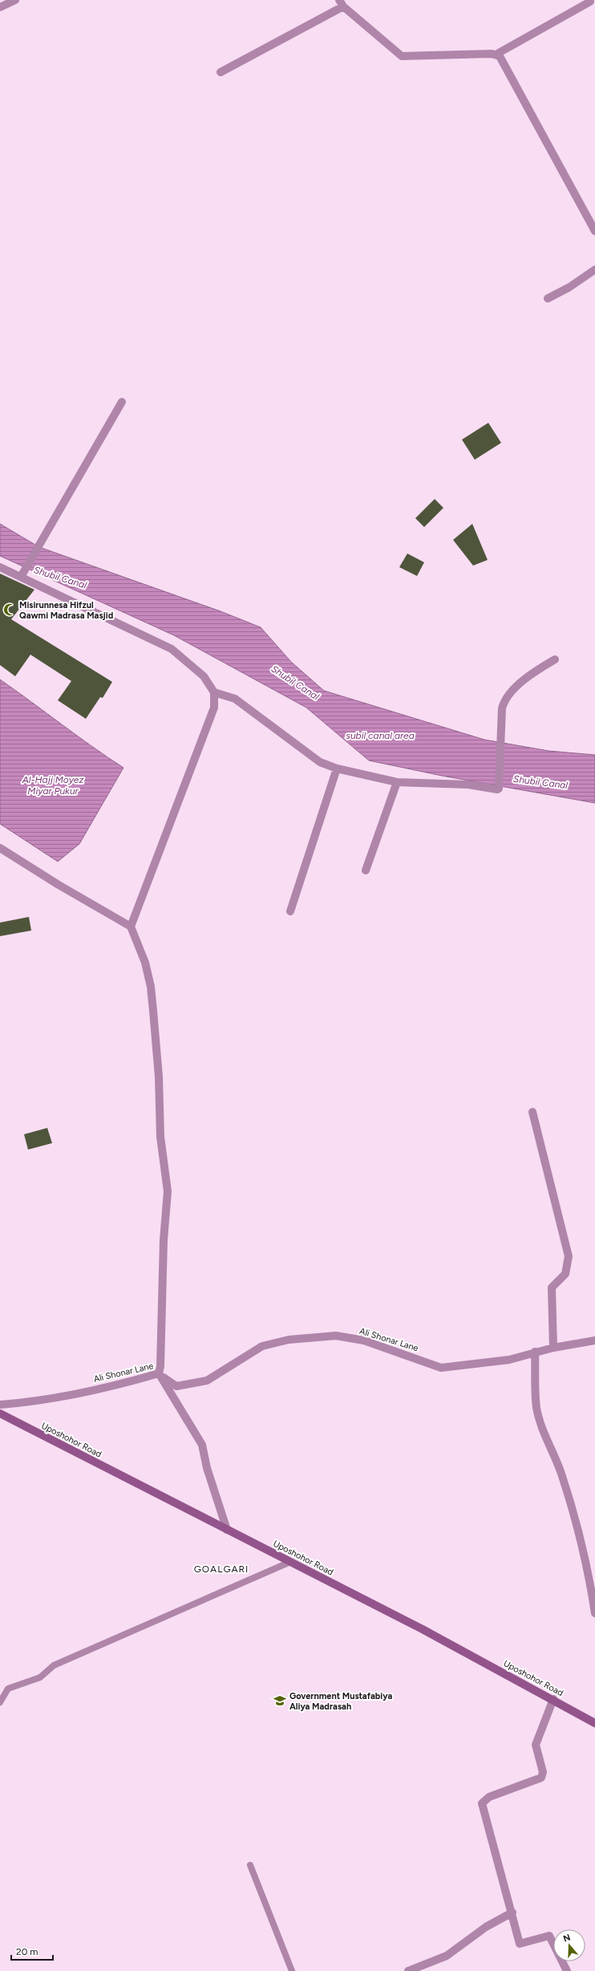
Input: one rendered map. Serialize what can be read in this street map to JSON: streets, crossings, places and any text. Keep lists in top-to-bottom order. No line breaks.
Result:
{"streets":{"main road":["Uposhohor Road"],"street":["Ali Shonar Lane"]},"districts":["GOALGARI"],"water":["Shubil Canal","subil canal area","Al-Hajj Moyez Miyar Pukur"],"places":{"mosque":["Misirunnesa Hifzul Qawmi Madrasa Masjid"],"school or university":["Government Mustafabiya Aliya Madrasah"]},"scale_bar":"20 m","north":"top"}
